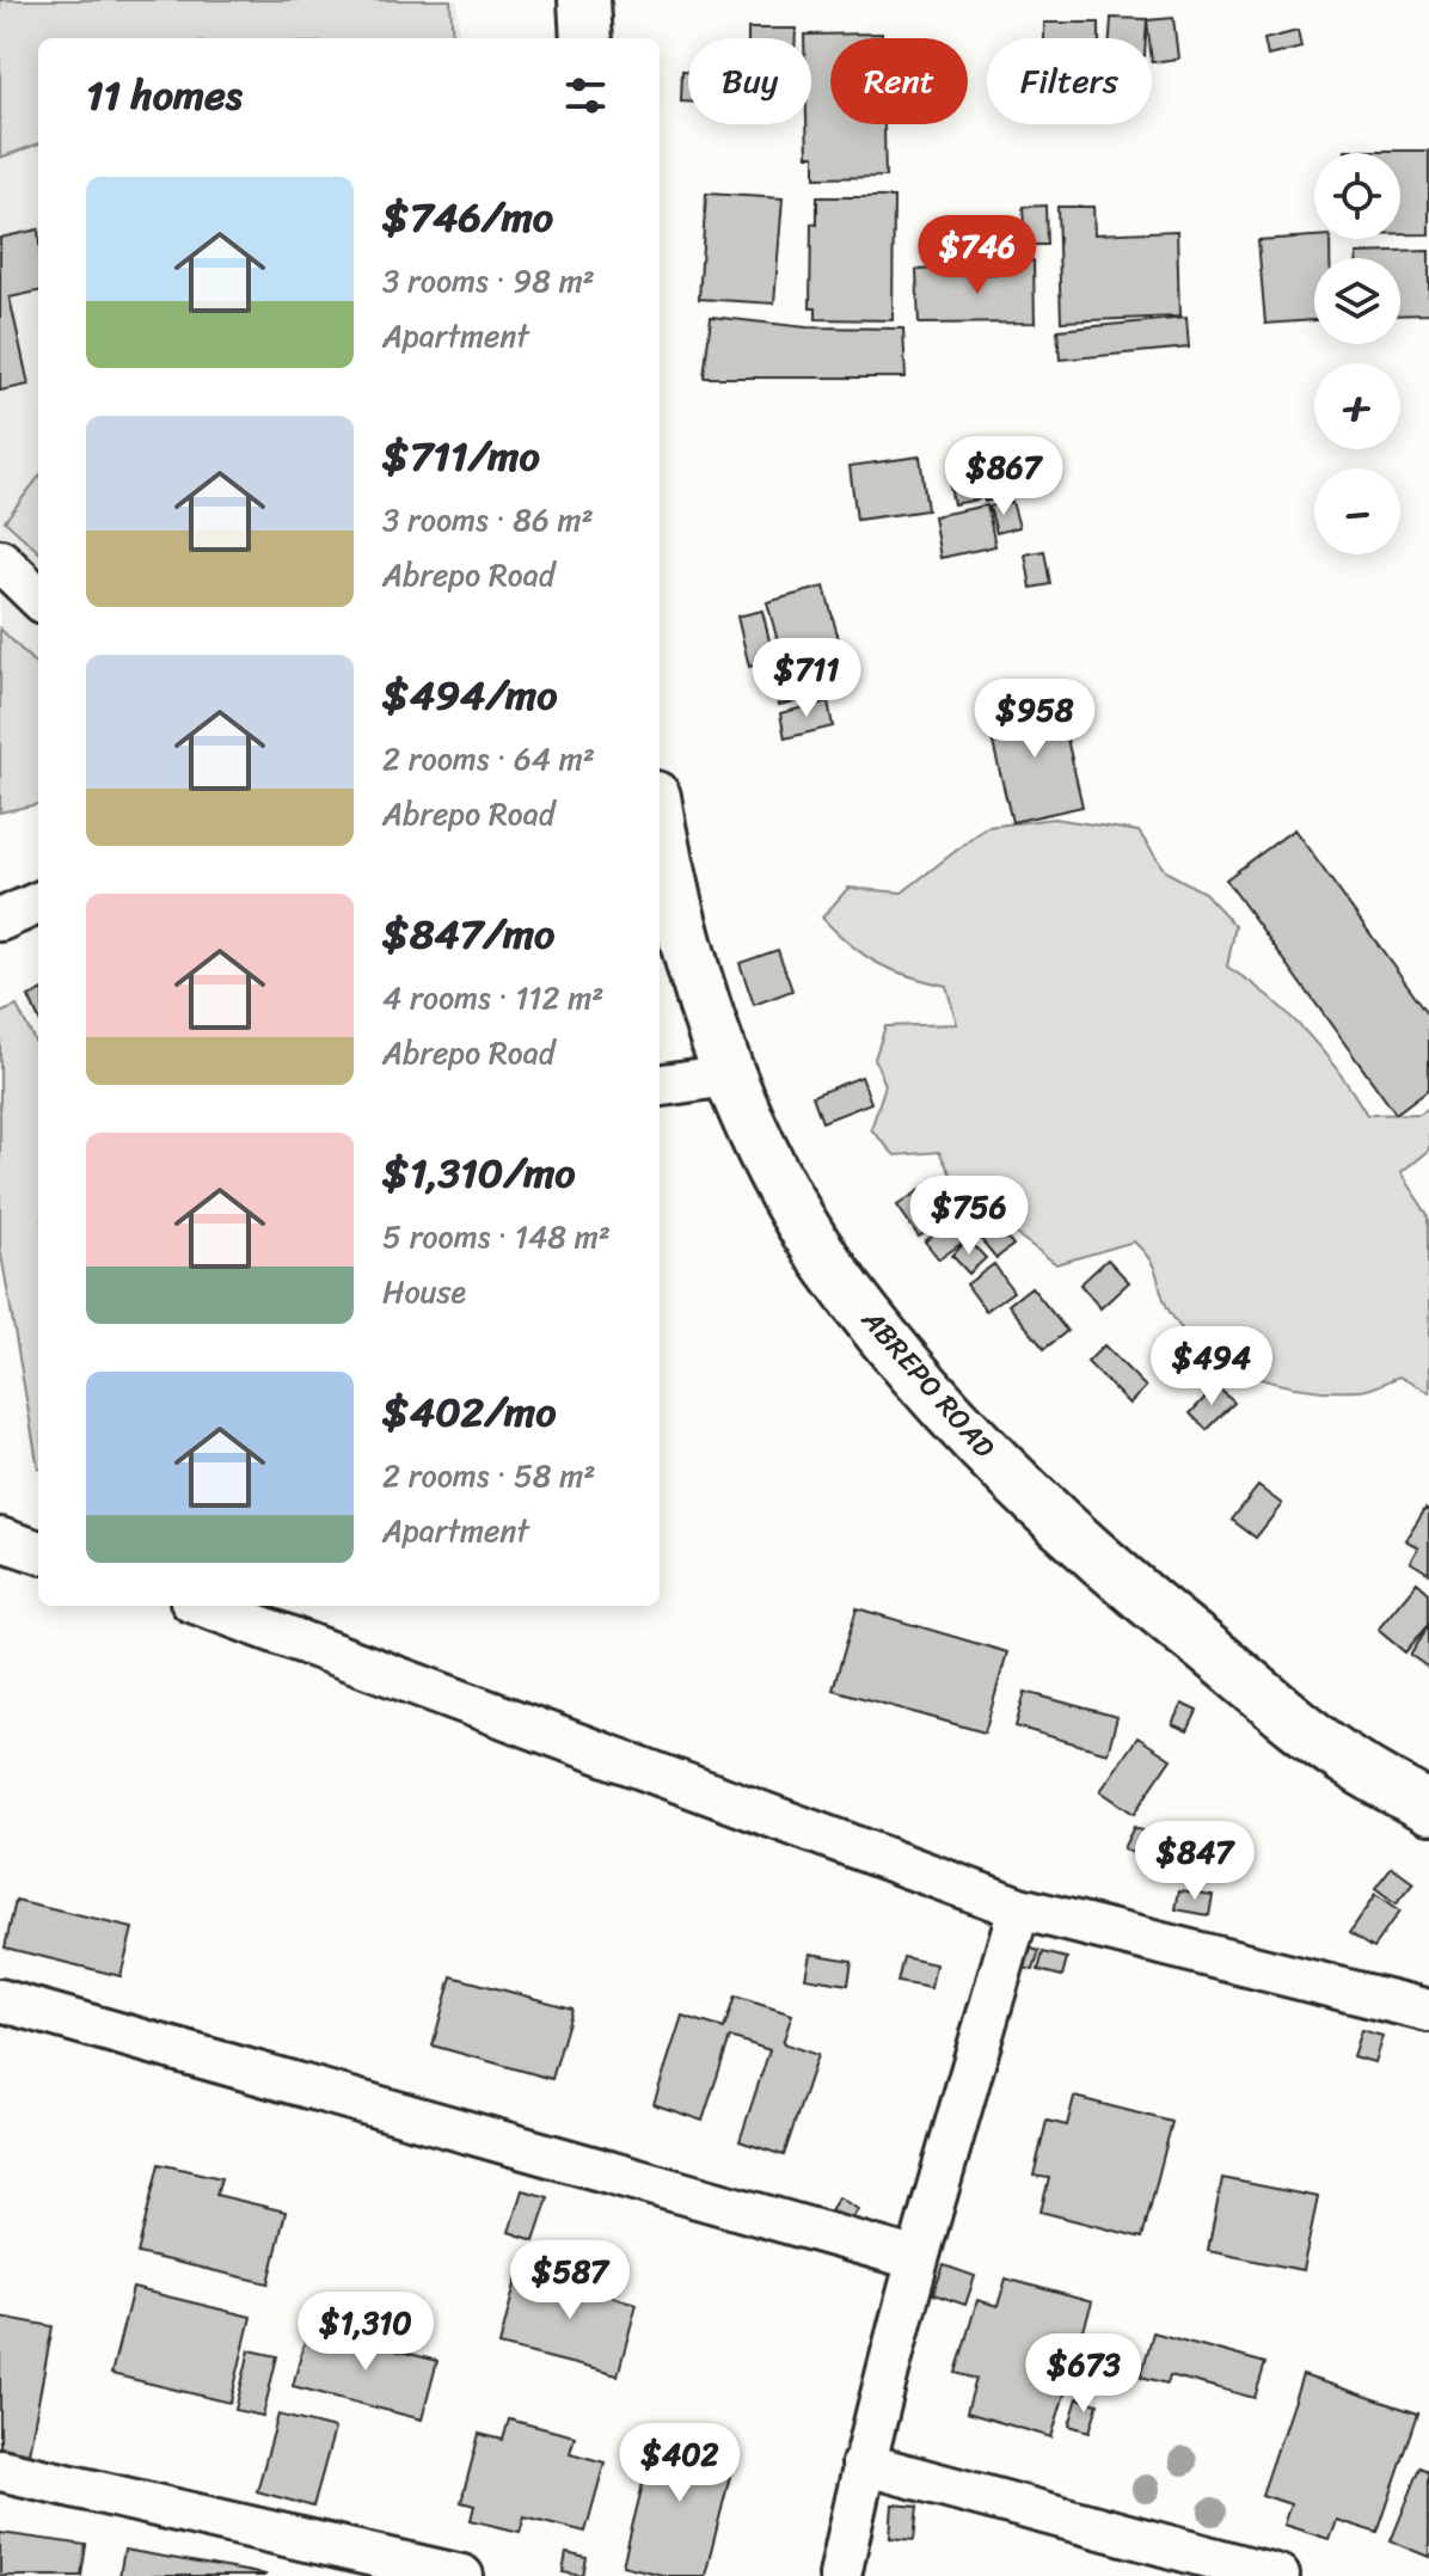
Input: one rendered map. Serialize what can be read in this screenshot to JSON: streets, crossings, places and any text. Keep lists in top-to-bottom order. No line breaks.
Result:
{"streets":{"main road":["ABREPO ROAD"]},"page":{"chip":["Buy","Rent","Filters"],"heading":"11 homes","map_buttons":["+","−"],"list":[{"name":"$746/mo","note":"3 rooms · 98 m² · Apartment"},{"name":"$711/mo","note":"3 rooms · 86 m² · Abrepo Road"},{"name":"$494/mo","note":"2 rooms · 64 m² · Abrepo Road"},{"name":"$847/mo","note":"4 rooms · 112 m² · Abrepo Road"},{"name":"$1,310/mo","note":"5 rooms · 148 m² · House"},{"name":"$402/mo","note":"2 rooms · 58 m² · Apartment"}],"price":["$746","$867","$711","$958","$756","$494","$847","$587","$1,310","$673","$402"]}}
